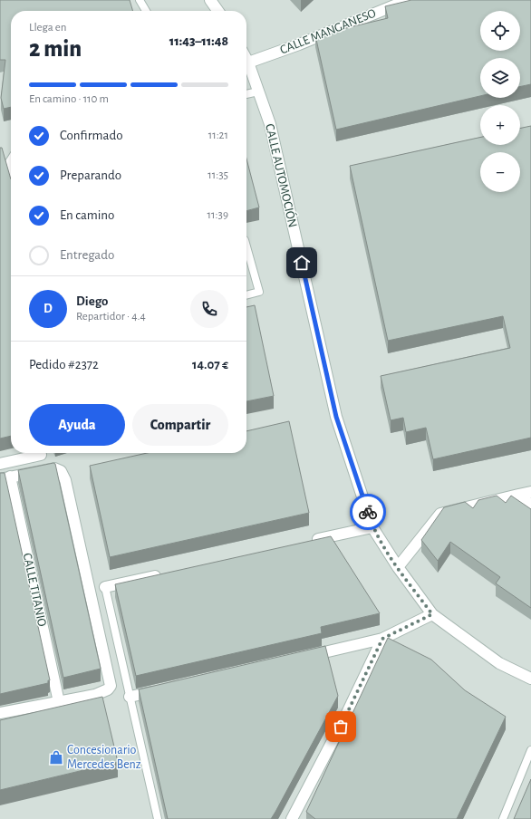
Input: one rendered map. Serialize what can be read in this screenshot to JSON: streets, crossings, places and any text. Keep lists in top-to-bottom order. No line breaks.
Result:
{"streets":{"street":["CALLE MANGANESO","CALLE AUTOMOCIÓN","CALLE TITANIO"]},"crossings":[["CALLE MANGANESO","CALLE AUTOMOCIÓN"]],"places":{"shop":["Concesionario Mercedes Benz"]},"page":{"map_buttons":["+","−"],"heading":["2 min","Llega en","11:43–11:48"],"panel":["Diego","Repartidor · 4.4","Pedido #2372","14.07 €"],"bar":"En camino · 110 m","list":[["Confirmado","11:21"],["Preparando","11:35"],["En camino","11:39"],"Entregado"],"round":"D","buttons":["Ayuda","Compartir"]}}
